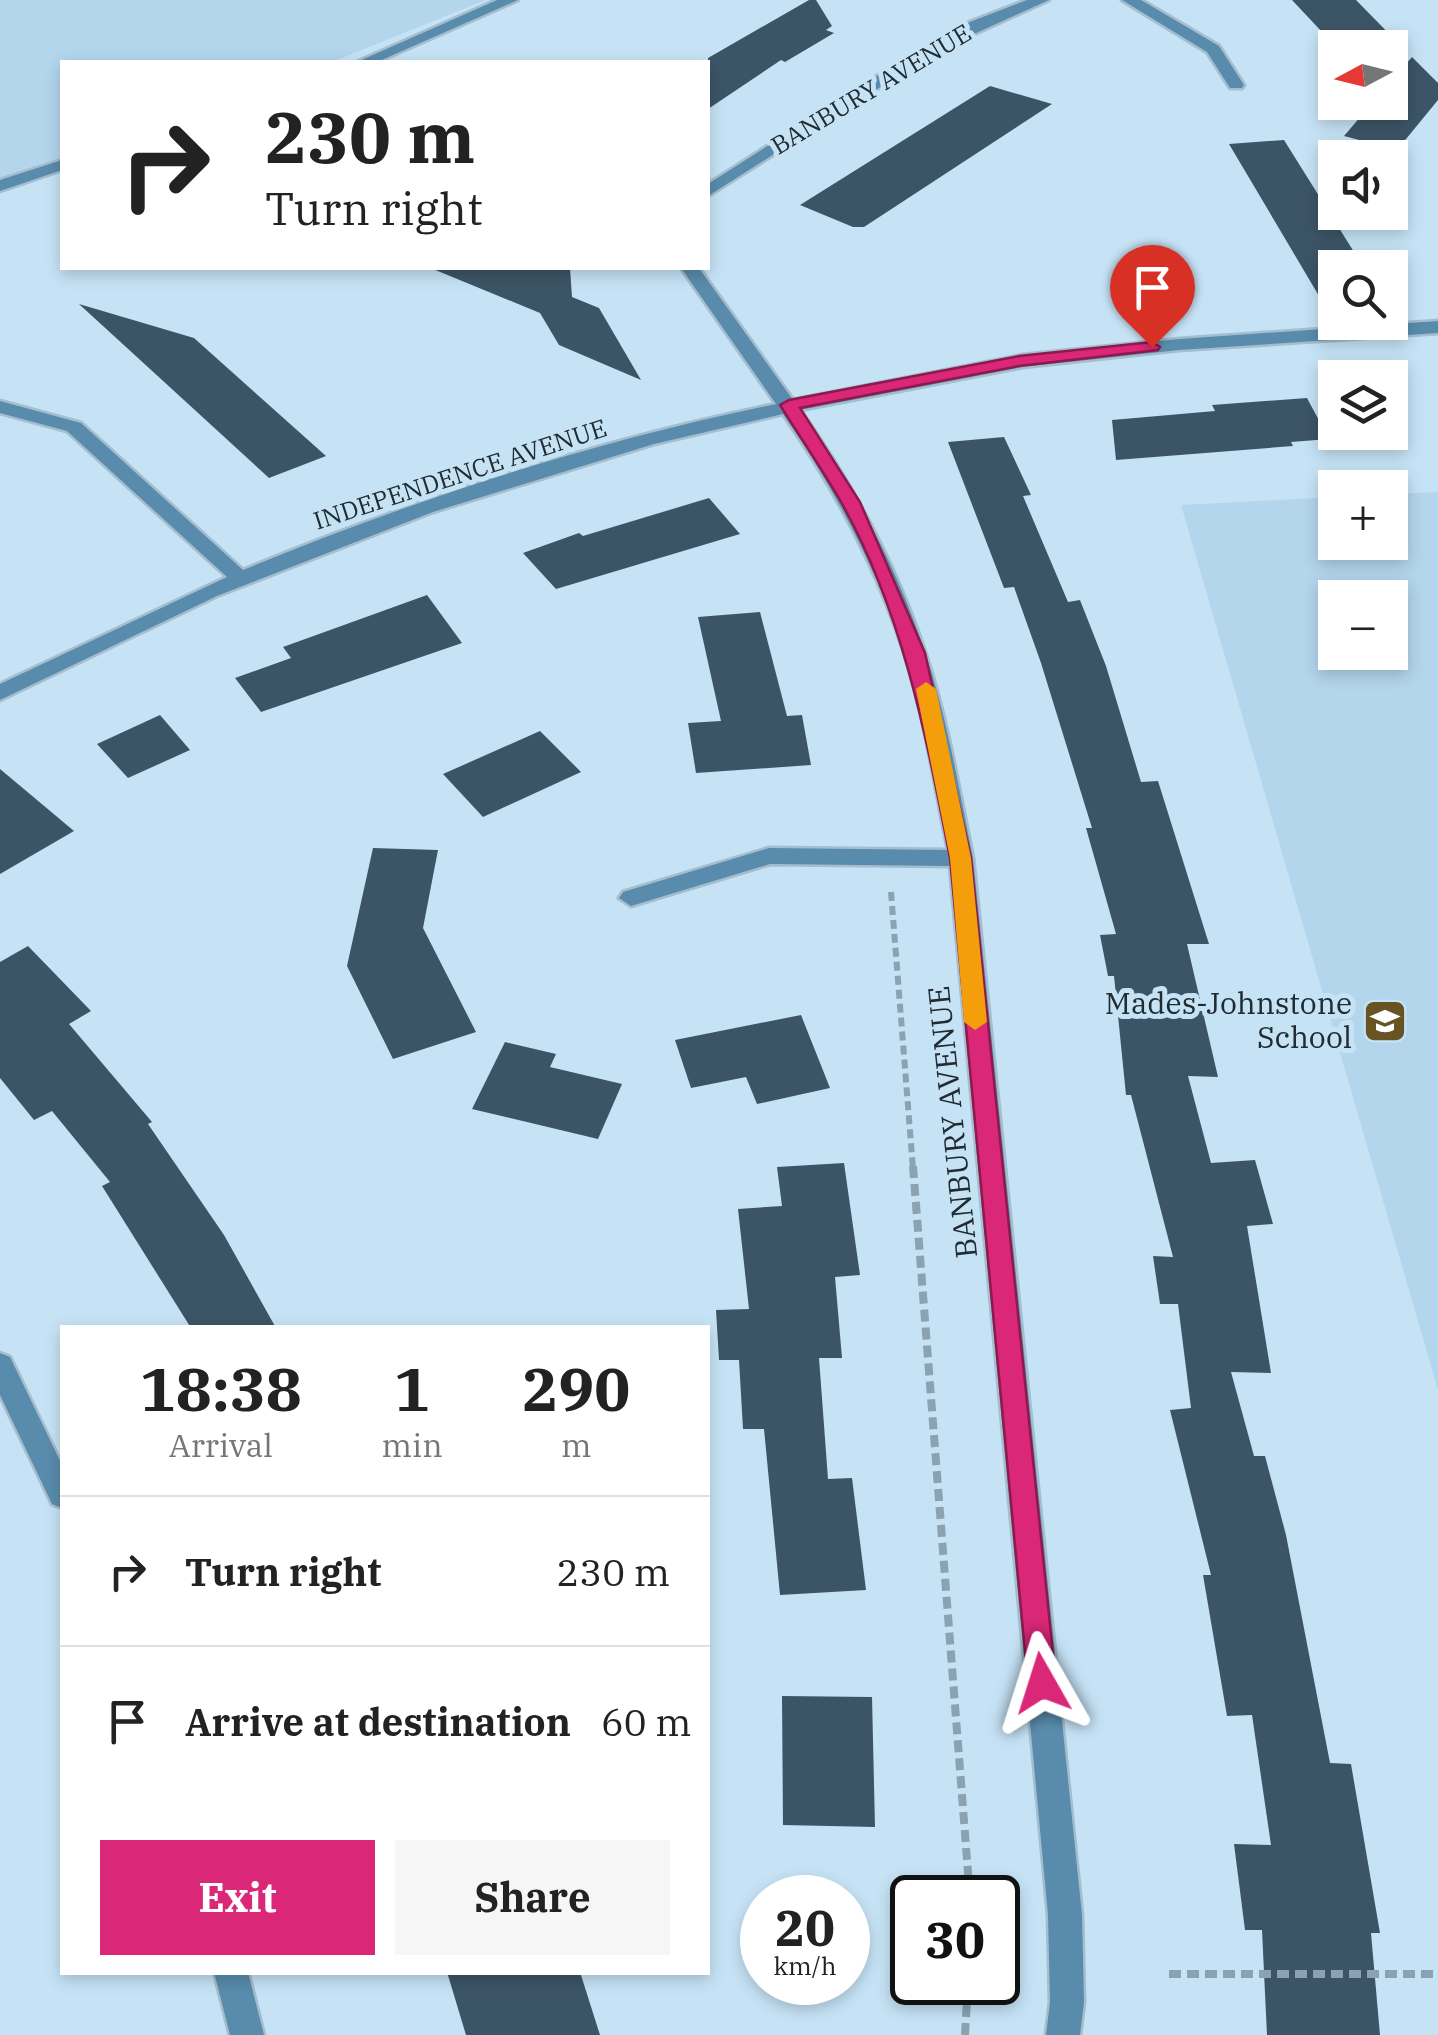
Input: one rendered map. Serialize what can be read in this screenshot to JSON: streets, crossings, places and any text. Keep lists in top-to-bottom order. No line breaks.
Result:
{"streets":{"street":["BANBURY AVENUE","INDEPENDENCE AVENUE"]},"crossings":[["BANBURY AVENUE","INDEPENDENCE AVENUE"]],"places":{"school or university":["Mades-Johnstone School"]},"north":"left","page":{"map_buttons":["+","−"],"turn":["230 m","Turn right"],"eta":["18:38","Arrival","1","min","290","m"],"list":[{"name":"Turn right","value":"230 m"},{"name":"Arrive at destination","value":"60 m"}],"buttons":["Exit","Share"],"speed":"20 km/h","limit":"30"}}
